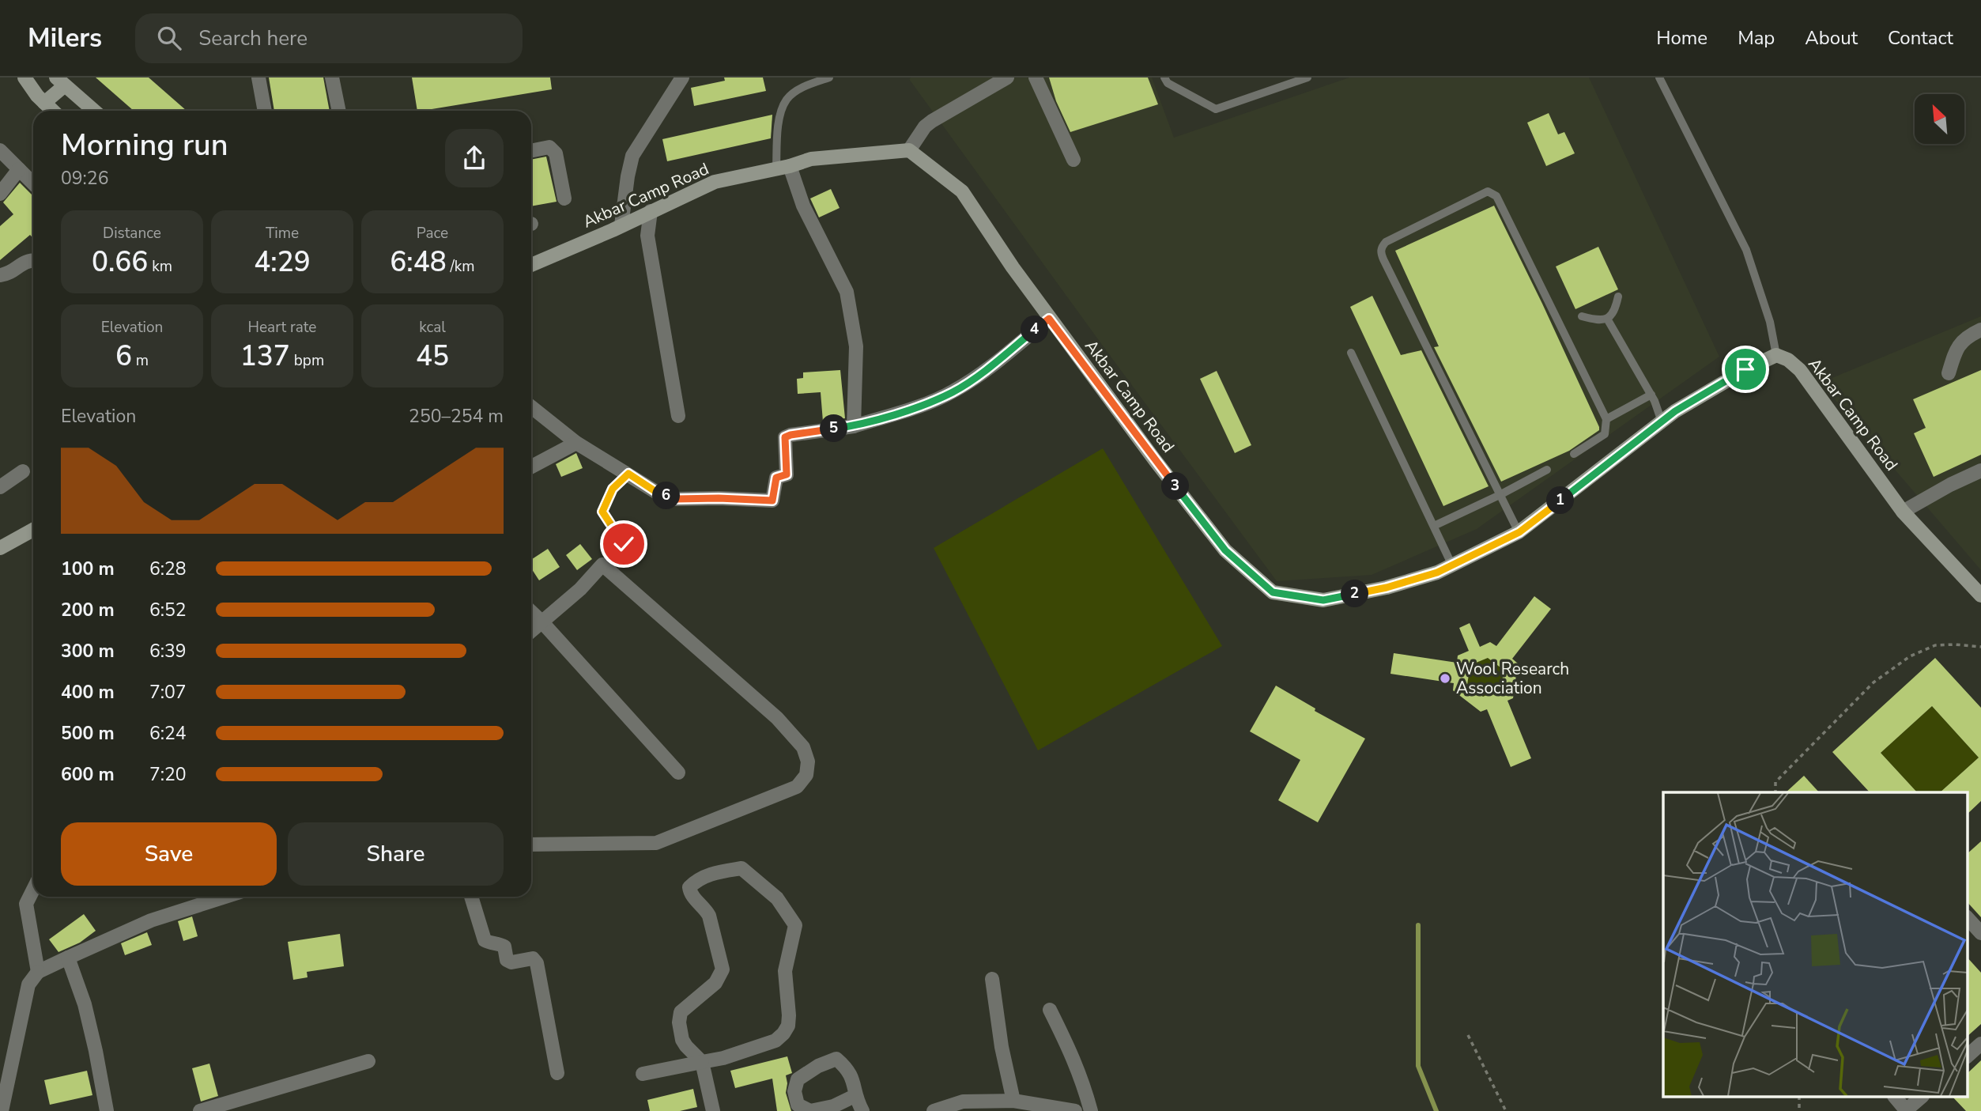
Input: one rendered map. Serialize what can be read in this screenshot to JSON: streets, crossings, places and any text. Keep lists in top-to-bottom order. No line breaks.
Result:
{"streets":{"street":["Akbar Camp Road"]},"places":["Wool Research Association"],"north":"top left","page":{"header":"Milers","search":"Search here","nav":["Home","Map","About","Contact"],"heading":["Morning run","09:26"],"stats":[["Distance","0.66 km"],["Time","4:29"],["Pace","6:48 /km"],["Elevation","6 m"],["Heart rate","137 bpm"],["kcal","45"]],"pins":["4","5","3","6","1","2"],"chart":["Elevation","250–254 m"],"list":[{"name":"100 m","note":"6:28"},{"name":"200 m","note":"6:52"},{"name":"300 m","note":"6:39"},{"name":"400 m","note":"7:07"},{"name":"500 m","note":"6:24"},{"name":"600 m","note":"7:20"}],"buttons":["Save","Share"]}}
